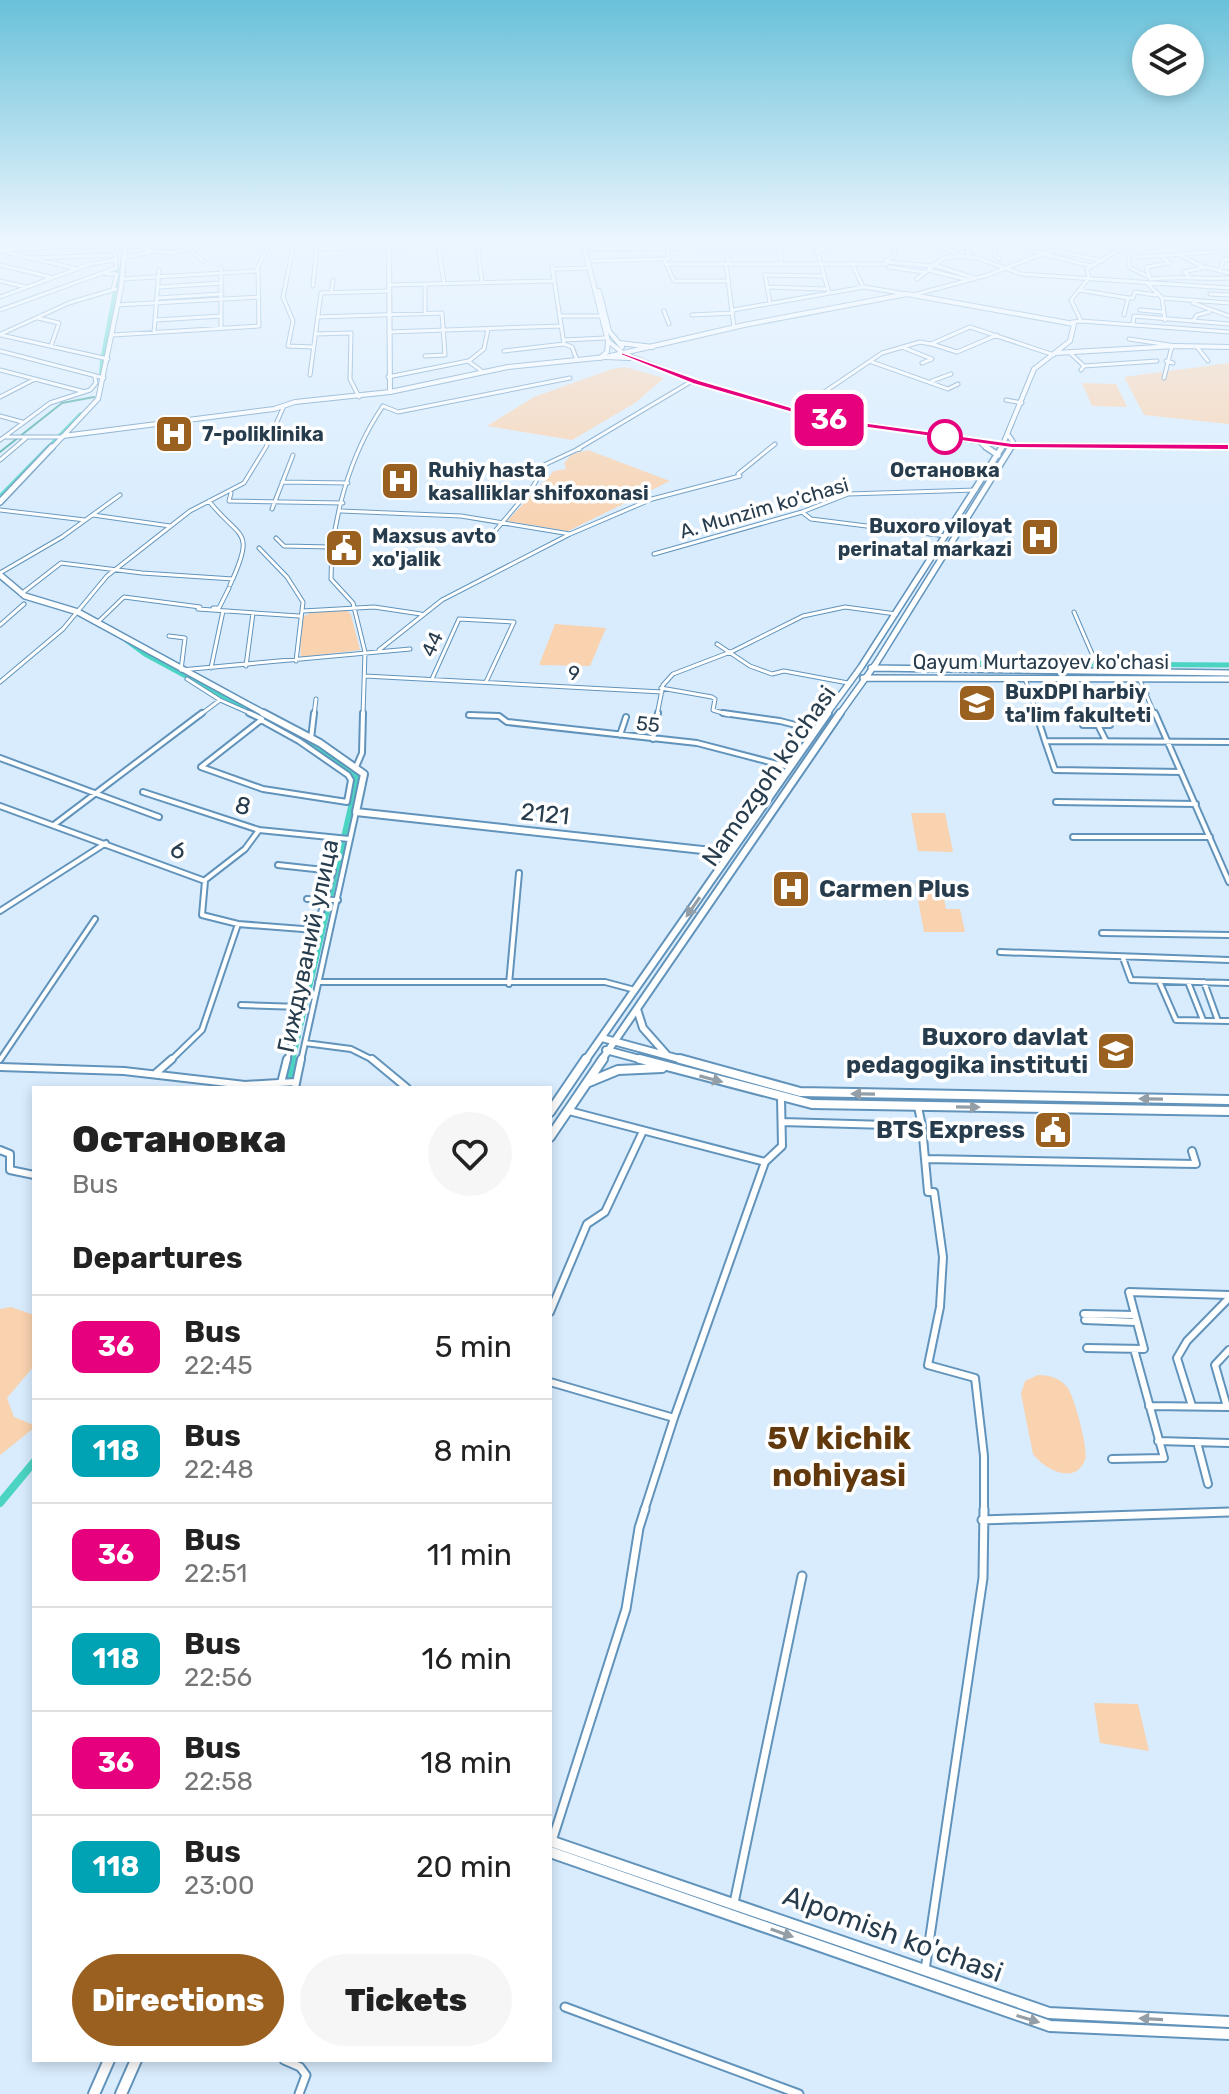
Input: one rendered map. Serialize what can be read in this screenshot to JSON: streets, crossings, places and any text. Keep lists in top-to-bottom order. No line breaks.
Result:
{"streets":{"street":["A. Munzim ko'chasi","44","Qayum Murtazoyev ko'chasi","9","55","Namozgoh ko'chasi","8","2121","6","Гиждуваний улица","Alpomish ko'chasi"]},"crossings":[["A. Munzim ko'chasi","Namozgoh ko'chasi"],["44","9"],["Qayum Murtazoyev ko'chasi","Namozgoh ko'chasi"],["9","Namozgoh ko'chasi"],["55","Namozgoh ko'chasi"],["Namozgoh ko'chasi","2121"],["8","Гиждуваний улица"],["2121","Гиждуваний улица"]],"districts":["5V kichik nohiyasi"],"places":{"hospital":["7-poliklinika","Ruhiy hasta kasalliklar shifoxonasi","Buxoro viloyat perinatal markazi","Carmen Plus"],"other":["Остановка"],"public building":["Maxsus avto xo'jalik","BTS Express"],"school or university":["BuxDPI harbiy ta'lim fakulteti","Buxoro davlat pedagogika instituti"]},"lines":["bus line 36"],"page":{"on_map":"36","heading":[["Остановка","Bus"],"Departures"],"list":[{"mark":"36","name":"Bus","note":"22:45","value":"5 min"},{"mark":"118","name":"Bus","note":"22:48","value":"8 min"},{"mark":"36","name":"Bus","note":"22:51","value":"11 min"},{"mark":"118","name":"Bus","note":"22:56","value":"16 min"},{"mark":"36","name":"Bus","note":"22:58","value":"18 min"},{"mark":"118","name":"Bus","note":"23:00","value":"20 min"}],"buttons":["Directions","Tickets"]}}
